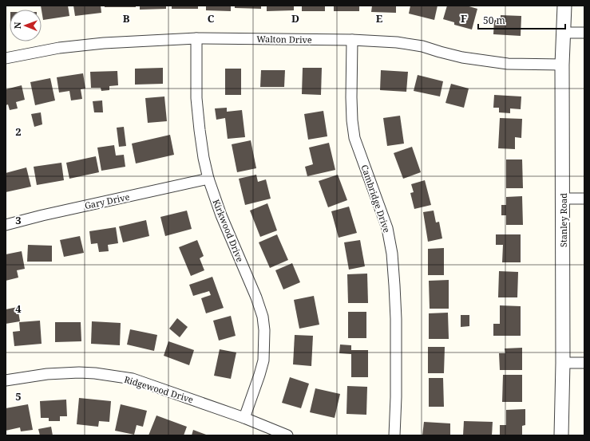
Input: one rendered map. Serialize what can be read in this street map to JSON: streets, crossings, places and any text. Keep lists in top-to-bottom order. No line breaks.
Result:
{"streets":{"street":["Walton Drive","Cambridge Drive","Gary Drive","Stanley Road","Kirkwood Drive","Ridgewood Drive"]},"crossings":[["Walton Drive","Cambridge Drive"],["Walton Drive","Stanley Road"],["Walton Drive","Kirkwood Drive"],["Gary Drive","Kirkwood Drive"],["Kirkwood Drive","Ridgewood Drive"]],"scale_bar":"50 m","north":"left","grid":{"columns":["B","C","D","E","F"],"rows":["2","3","4","5"]}}
